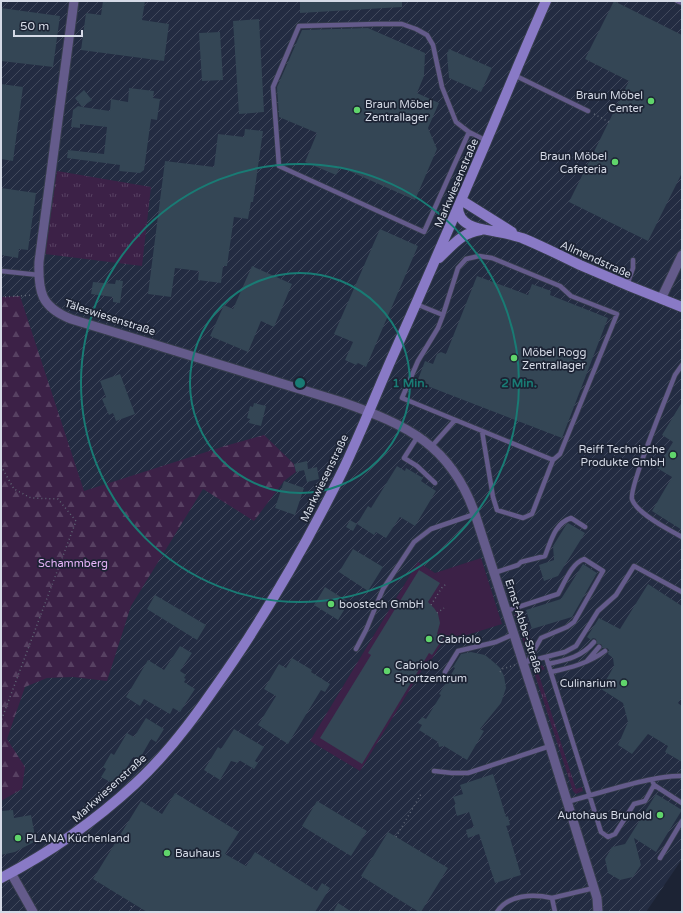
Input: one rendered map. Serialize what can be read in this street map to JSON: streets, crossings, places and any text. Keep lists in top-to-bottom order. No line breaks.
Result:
{"streets":{"street":["Markwiesenstraße","Allmendstraße","Täleswiesenstraße","Ernst-Abbe-Straße"]},"crossings":[["Markwiesenstraße","Allmendstraße"],["Markwiesenstraße","Täleswiesenstraße"],["Markwiesenstraße","Ernst-Abbe-Straße"],["Täleswiesenstraße","Ernst-Abbe-Straße"]],"parks":["Schammberg"],"places":["Braun Möbel Center","Braun Möbel Zentrallager","Braun Möbel Cafeteria","Möbel Rogg Zentrallager","Reiff Technische Produkte GmbH","boostech GmbH","Cabriolo","Cabriolo Sportzentrum","Culinarium","Autohaus Brunold","PLANA Küchenland","Bauhaus"],"scale_bar":"50 m","rings":["1 Min.","2 Min."]}
